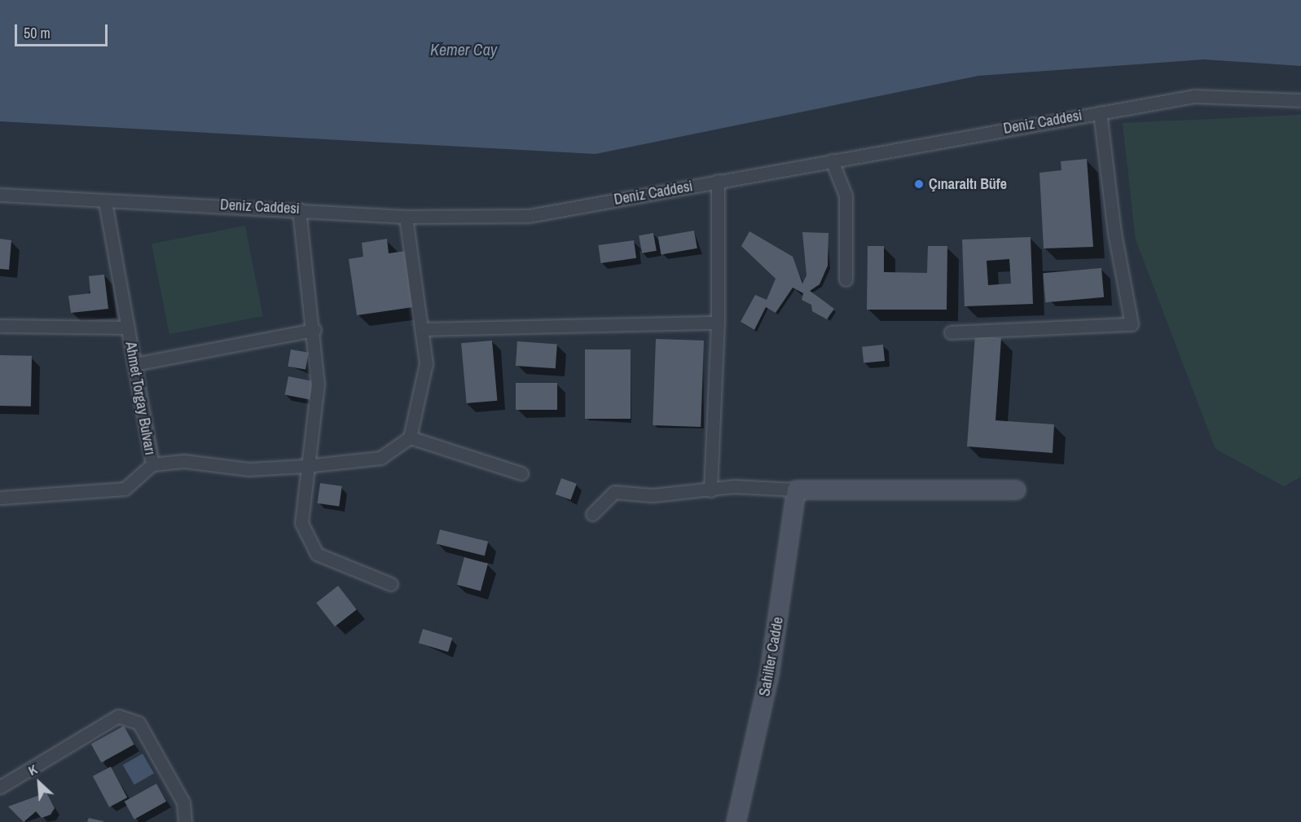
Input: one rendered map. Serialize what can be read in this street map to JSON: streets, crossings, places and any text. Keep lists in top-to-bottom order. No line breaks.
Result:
{"streets":{"street":["Deniz Caddesi","Ahmet Torgay Bulvarı","Sahilter Cadde"]},"crossings":[["Deniz Caddesi","Ahmet Torgay Bulvarı"]],"water":["Kemer Cay"],"places":["Çınaraltı Büfe"],"scale_bar":"50 m","north":"top left"}
